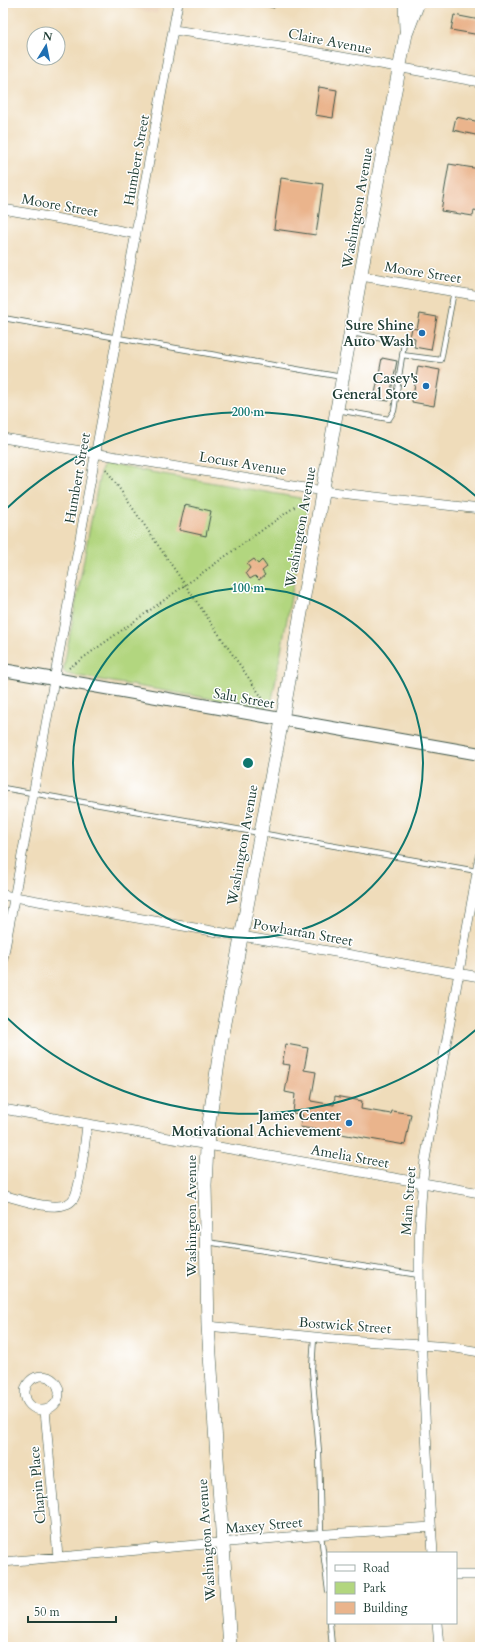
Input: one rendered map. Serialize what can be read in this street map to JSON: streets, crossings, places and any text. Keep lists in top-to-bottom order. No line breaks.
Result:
{"streets":{"main road":["Washington Avenue"],"street":["Claire Avenue","Humbert Street","Moore Street","Locust Avenue","Salu Street","Powhattan Street","Amelia Street","Main Street","Bostwick Street","Chapin Place","Maxey Street"]},"crossings":[["Claire Avenue","Humbert Street"],["Claire Avenue","Washington Avenue"],["Humbert Street","Moore Street"],["Humbert Street","Locust Avenue"],["Humbert Street","Salu Street"],["Humbert Street","Powhattan Street"],["Moore Street","Washington Avenue"],["Washington Avenue","Locust Avenue"],["Washington Avenue","Salu Street"],["Washington Avenue","Powhattan Street"],["Washington Avenue","Amelia Street"],["Washington Avenue","Bostwick Street"],["Washington Avenue","Maxey Street"],["Powhattan Street","Main Street"],["Amelia Street","Main Street"],["Main Street","Bostwick Street"],["Main Street","Maxey Street"],["Chapin Place","Maxey Street"]],"places":["Sure Shine Auto Wash","Casey's General Store","James Center Motivational Achievement"],"legend":["Road","Park","Building"],"scale_bar":"50 m","north":"top","rings":["200 m","100 m"]}
